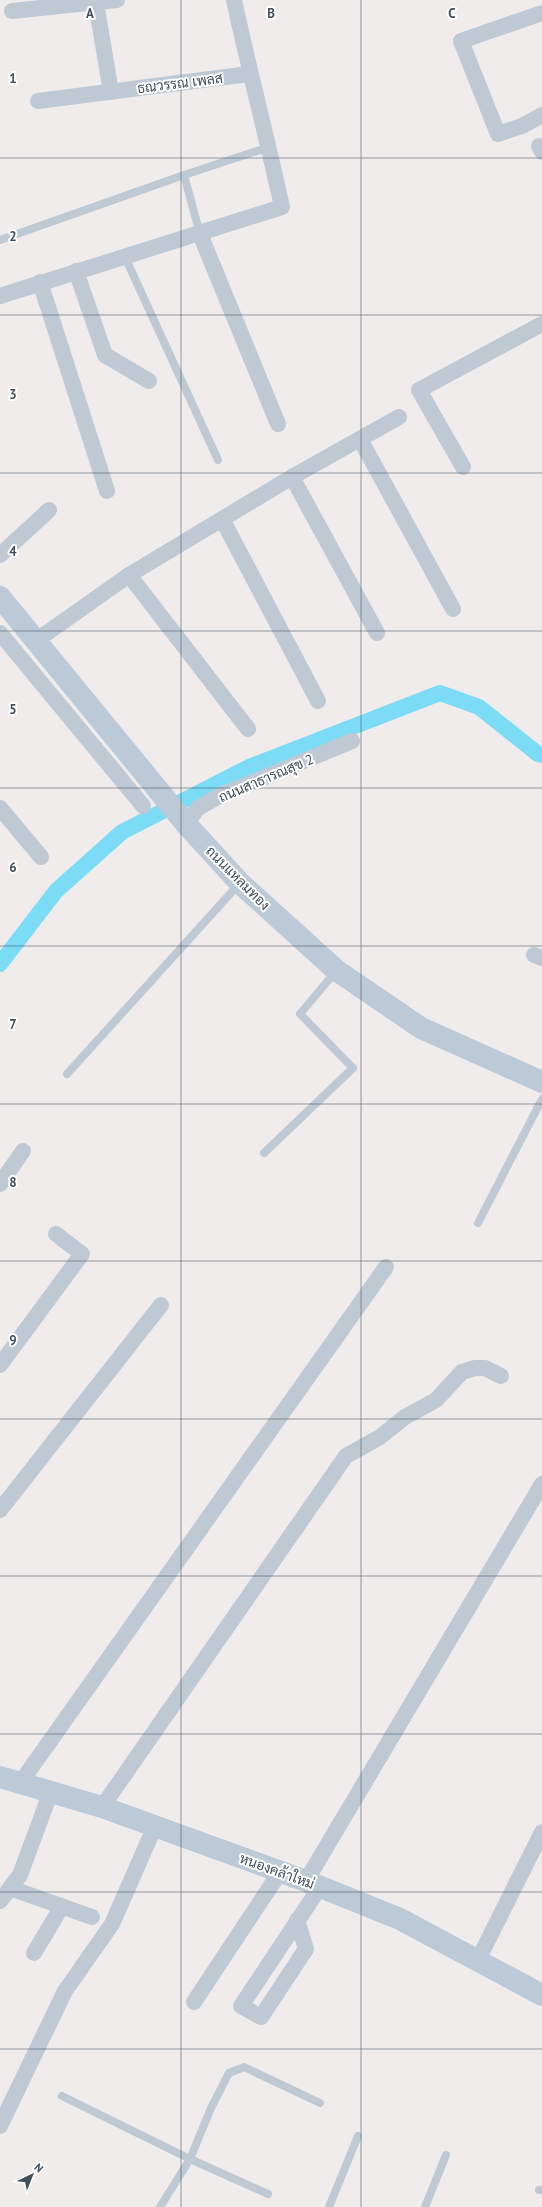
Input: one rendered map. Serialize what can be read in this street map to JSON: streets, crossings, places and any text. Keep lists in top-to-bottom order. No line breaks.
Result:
{"streets":{"main road":["ถนนแหลมทอง","หนองคล้าใหม่"],"street":["ธณวรรณ เพลส","ถนนสาธารณสุข 2"]},"crossings":[["ถนนสาธารณสุข 2","ถนนแหลมทอง"]],"north":"top right","grid":{"columns":["A","B","C"],"rows":["1","2","3","4","5","6","7","8","9"]}}
